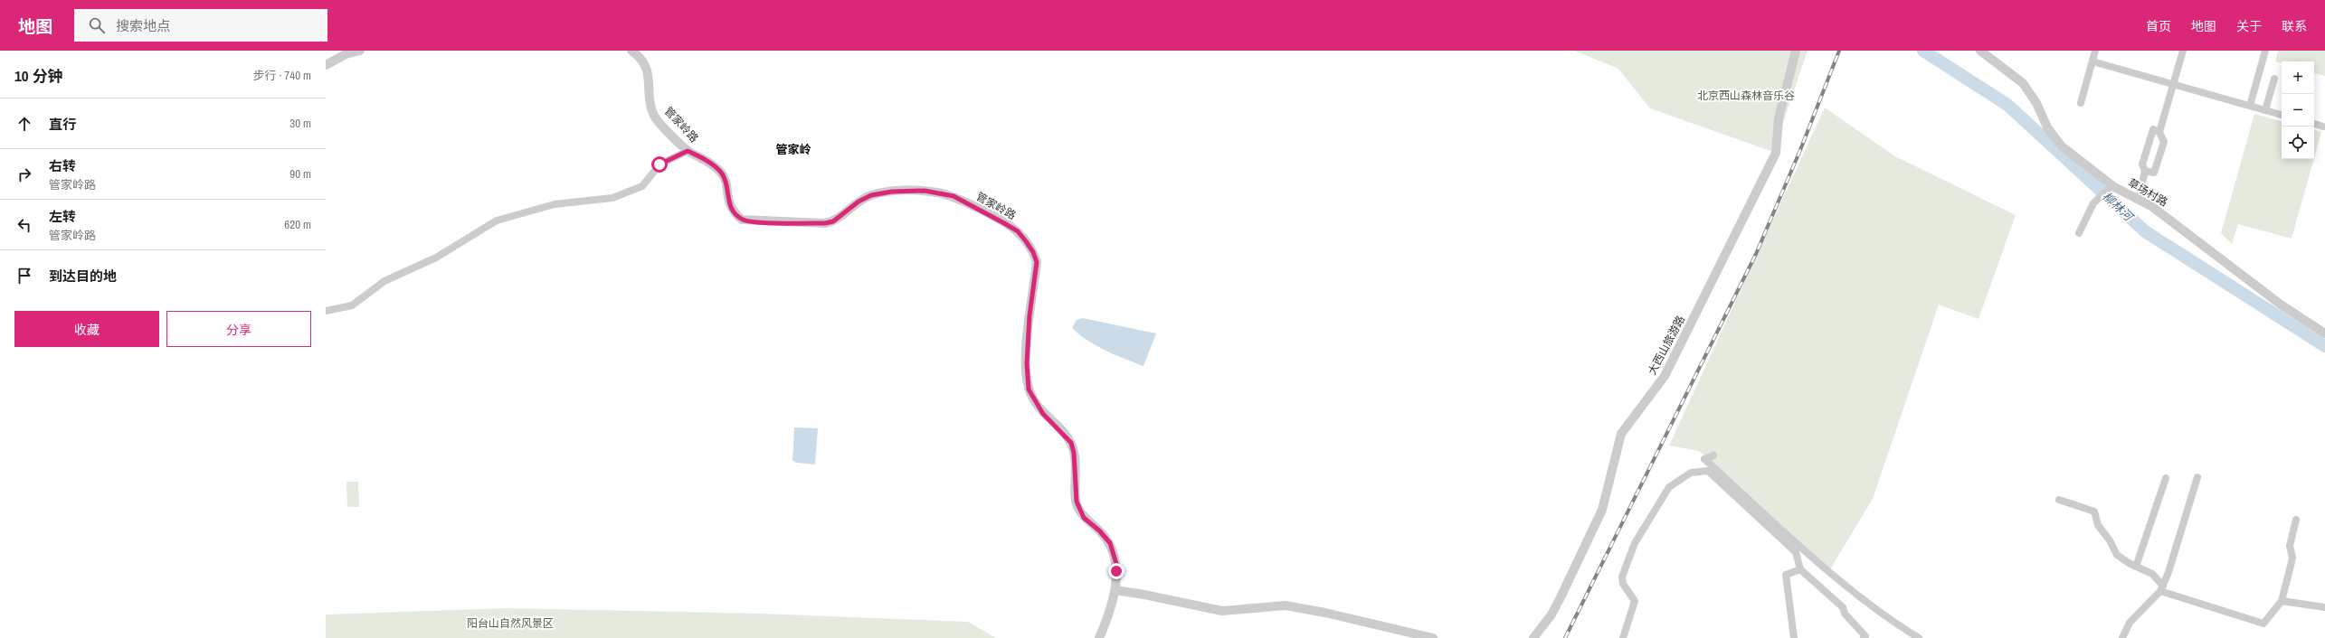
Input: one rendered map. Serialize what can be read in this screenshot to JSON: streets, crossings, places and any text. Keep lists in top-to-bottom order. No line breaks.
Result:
{"streets":{"street":["管家岭路","草场村路","大西山旅游路"]},"districts":["管家岭"],"water":["柳林河"],"parks":["北京西山森林音乐谷","阳台山自然风景区"],"page":{"header":"地图","search":"搜索地点","nav":["首页","地图","关于","联系"],"heading":["10 分钟","步行 · 740 m"],"map_buttons":["+","−"],"list":[["直行","30 m"],["右转","管家岭路","90 m"],["左转","管家岭路","620 m"],"到达目的地"],"buttons":["收藏","分享"]}}
